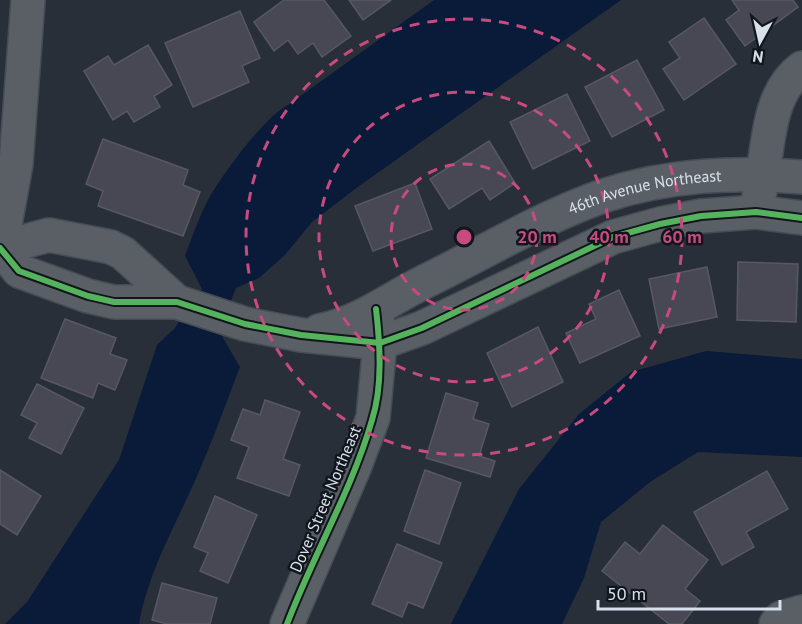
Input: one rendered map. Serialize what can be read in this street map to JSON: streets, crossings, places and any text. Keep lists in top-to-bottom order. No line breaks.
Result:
{"streets":{"street":["46th Avenue Northeast","Dover Street Northeast"]},"crossings":[["46th Avenue Northeast","Dover Street Northeast"]],"scale_bar":"50 m","north":"bottom","rings":["20 m","40 m","60 m"]}
